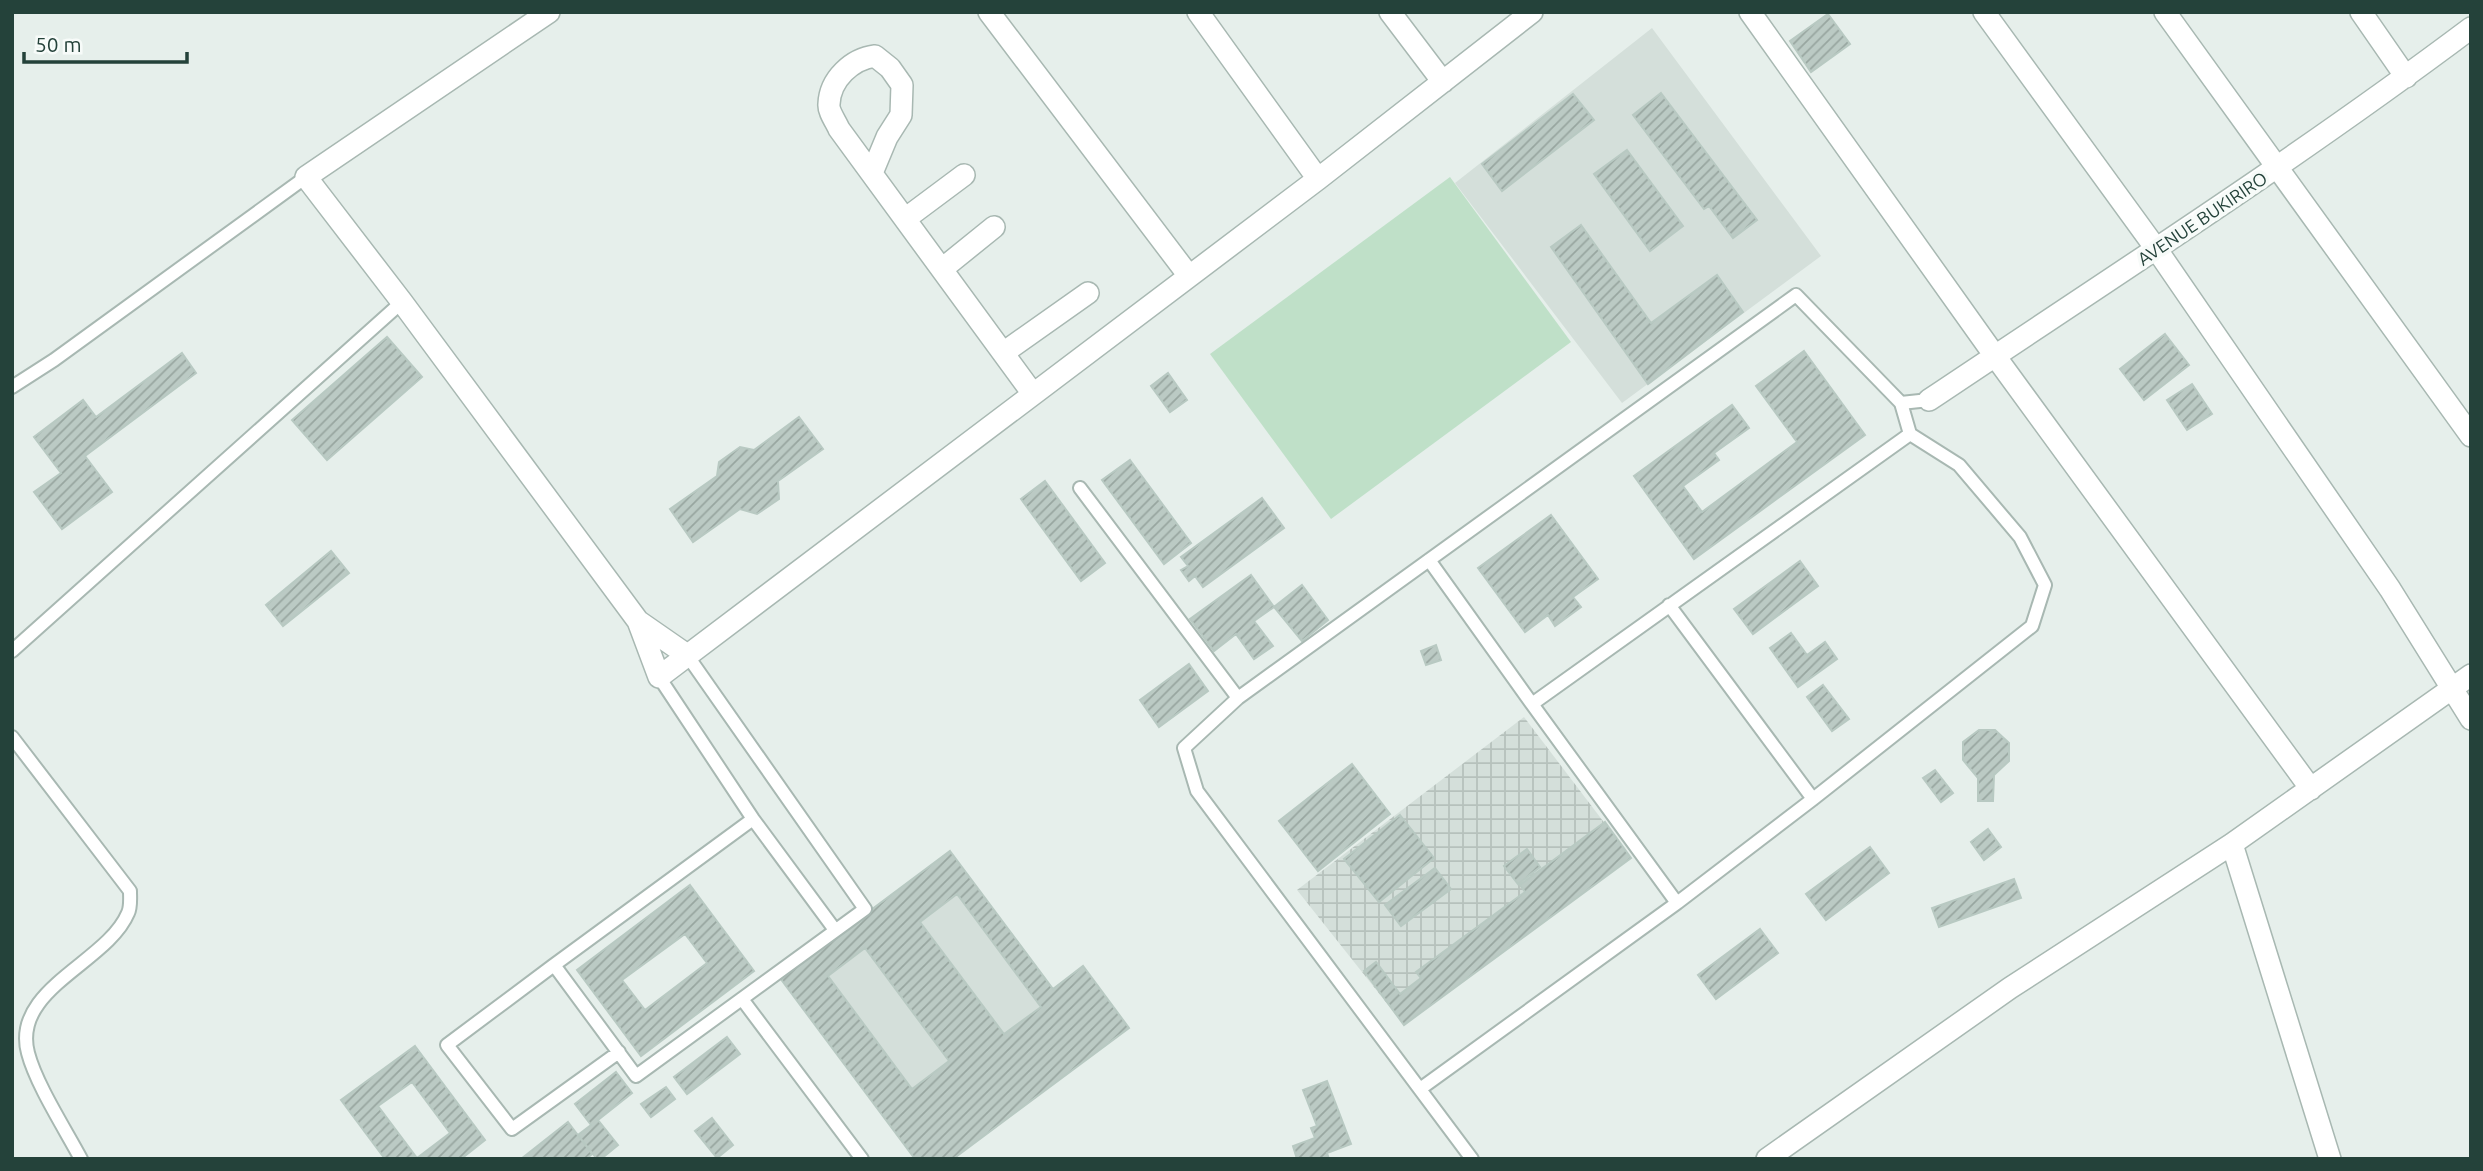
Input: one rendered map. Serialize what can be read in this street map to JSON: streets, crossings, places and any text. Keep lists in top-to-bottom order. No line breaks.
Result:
{"streets":{"street":["AVENUE BUKIRIRO"]},"scale_bar":"50 m"}
